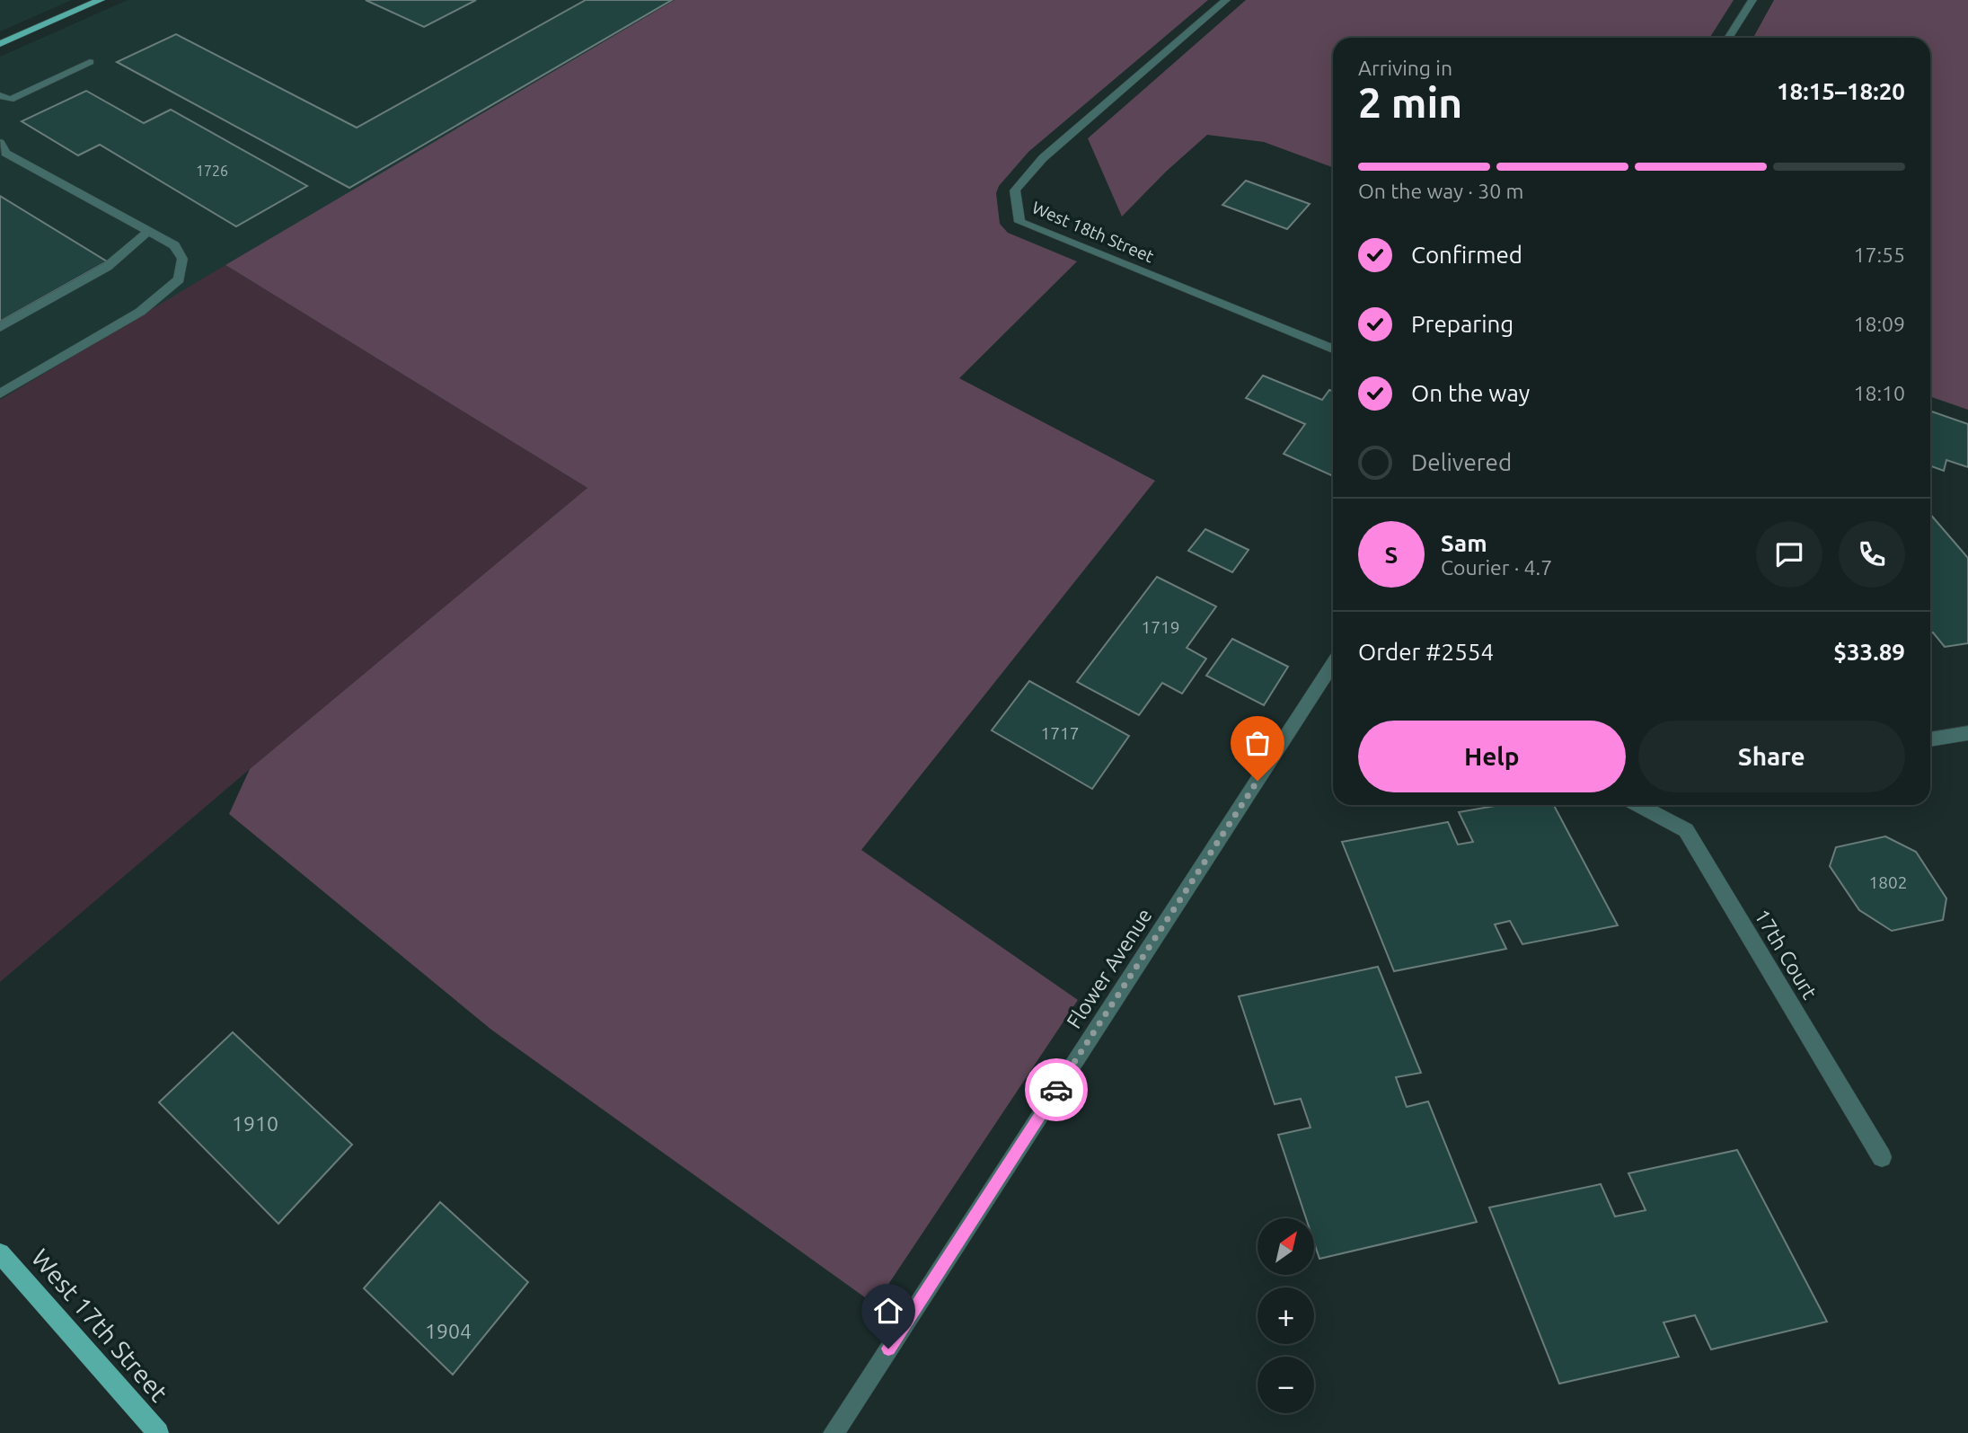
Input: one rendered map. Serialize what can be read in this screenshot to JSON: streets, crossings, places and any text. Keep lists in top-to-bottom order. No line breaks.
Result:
{"streets":{"main road":["West 17th Street"],"street":["West 18th Street","17th Court","Flower Avenue"]},"house_numbers":["1726","1719","1717","1802","1910","1904"],"north":"top right","page":{"heading":["2 min","Arriving in","18:15–18:20"],"panel":["Sam","Courier · 4.7","Order #2554","$33.89"],"bar":"On the way · 30 m","list":[["Confirmed","17:55"],["Preparing","18:09"],["On the way","18:10"],"Delivered"],"round":"S","buttons":["Help","Share"],"map_buttons":["+","−"]}}
